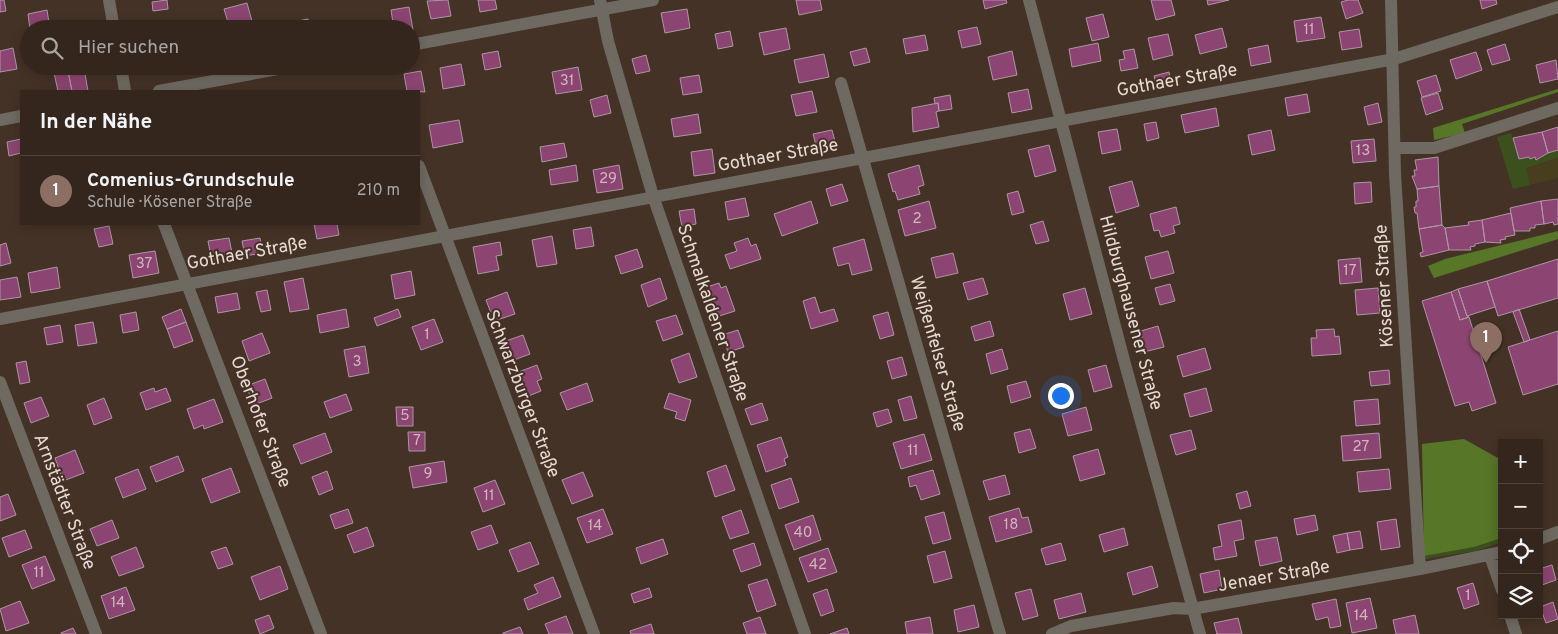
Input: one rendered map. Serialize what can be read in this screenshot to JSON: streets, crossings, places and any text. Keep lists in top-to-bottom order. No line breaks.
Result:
{"streets":{"street":["Gothaer Straße","Kösener Straße","Schmalkaldener Straße","Hildburghausener Straße","Weißenfelser Straße","Schwarzburger Straße","Oberhofer Straße","Arnstädter Straße","Jenaer Straße"]},"crossings":[["Gothaer Straße","Kösener Straße"],["Gothaer Straße","Schmalkaldener Straße"],["Gothaer Straße","Hildburghausener Straße"],["Gothaer Straße","Weißenfelser Straße"],["Gothaer Straße","Schwarzburger Straße"],["Gothaer Straße","Oberhofer Straße"],["Kösener Straße","Jenaer Straße"],["Hildburghausener Straße","Jenaer Straße"]],"house_numbers":["11","31","13","29","2","37","17","1","3","5","7","27","11","9","11","18","14","40","42","11","1","14","14"],"page":{"search":"Hier suchen","heading":"In der Nähe","list":[{"mark":"1","name":"Comenius-Grundschule","note":"Schule · Kösener Straße","value":"210 m"}],"pins":"1","map_buttons":["+","−"]}}
